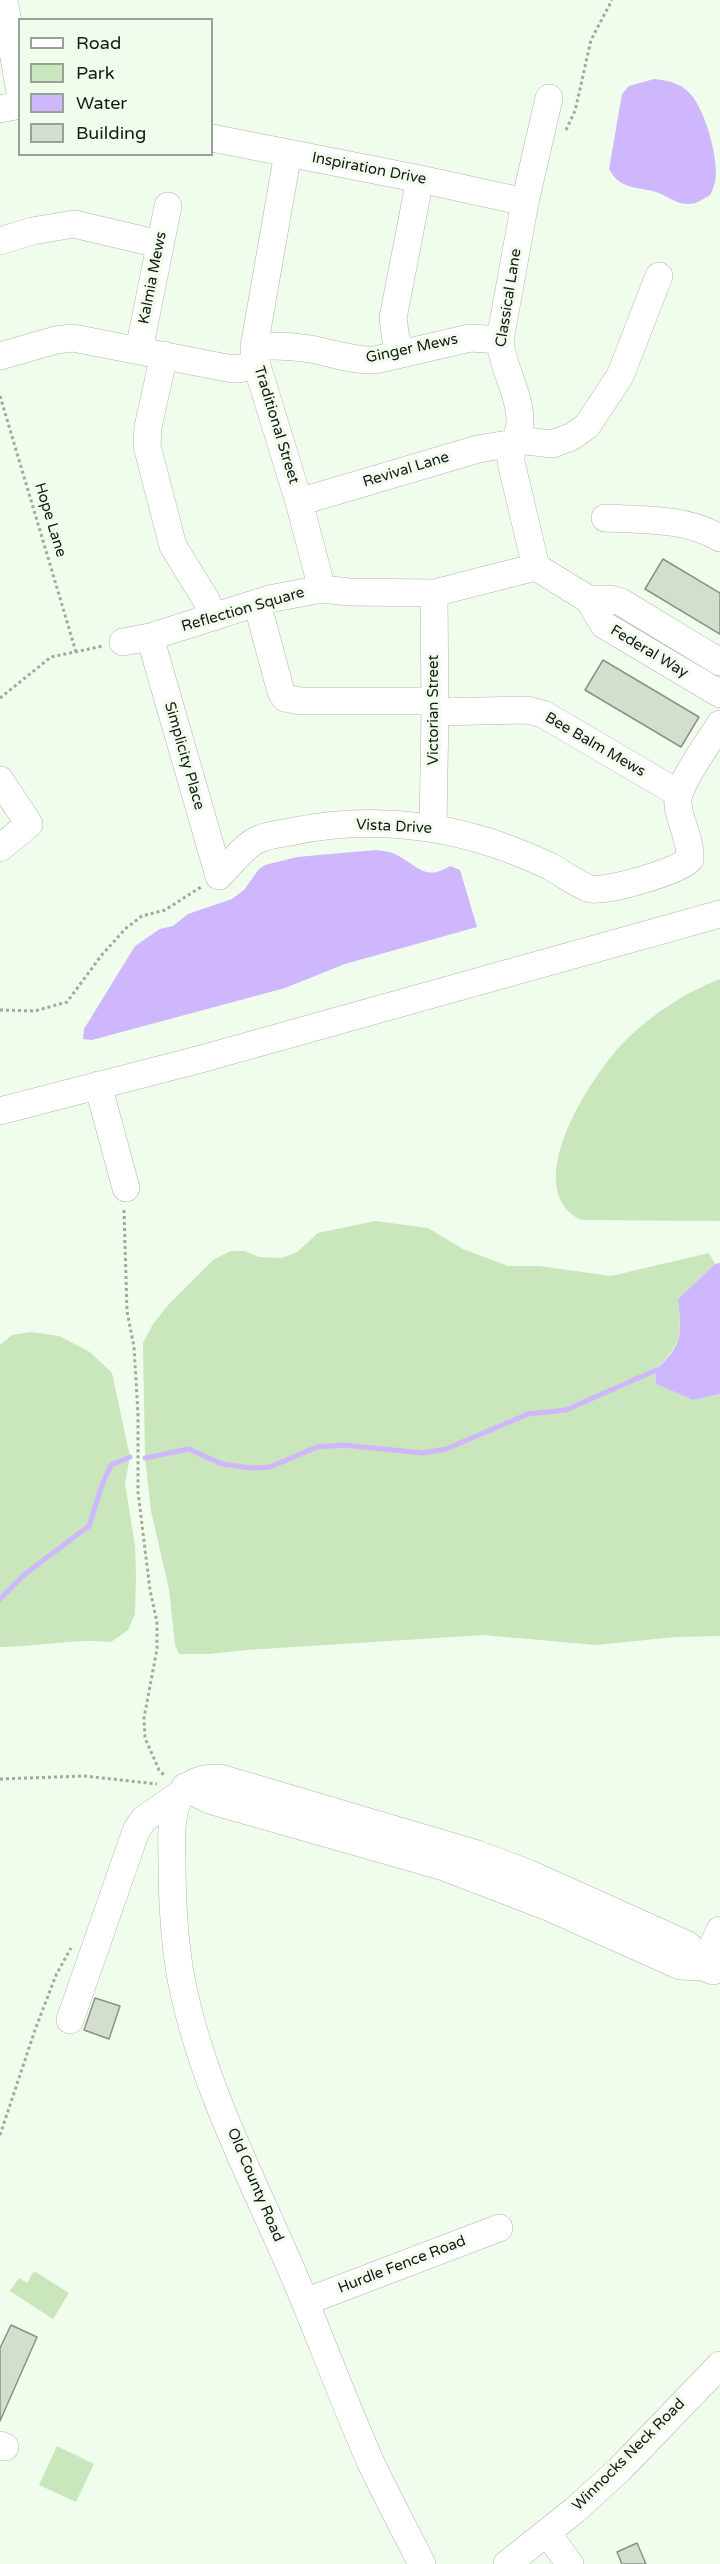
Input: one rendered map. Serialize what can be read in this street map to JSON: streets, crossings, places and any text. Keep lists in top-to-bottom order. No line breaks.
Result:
{"streets":{"street":["Inspiration Drive","Kalmia Mews","Classical Lane","Ginger Mews","Traditional Street","Revival Lane","Reflection Square","Federal Way","Victorian Street","Bee Balm Mews","Simplicity Place","Vista Drive","Old County Road","Hurdle Fence Road","Winnocks Neck Road"],"path":["Hope Lane"]},"crossings":[["Inspiration Drive","Classical Lane"],["Inspiration Drive","Traditional Street"],["Kalmia Mews","Reflection Square"],["Classical Lane","Ginger Mews"],["Classical Lane","Revival Lane"],["Classical Lane","Reflection Square"],["Classical Lane","Federal Way"],["Ginger Mews","Traditional Street"],["Traditional Street","Revival Lane"],["Traditional Street","Reflection Square"],["Reflection Square","Federal Way"],["Reflection Square","Victorian Street"],["Reflection Square","Bee Balm Mews"],["Reflection Square","Simplicity Place"],["Victorian Street","Bee Balm Mews"],["Victorian Street","Vista Drive"],["Bee Balm Mews","Vista Drive"],["Simplicity Place","Vista Drive"],["Old County Road","Hurdle Fence Road"]],"legend":["Road","Park","Water","Building"]}
